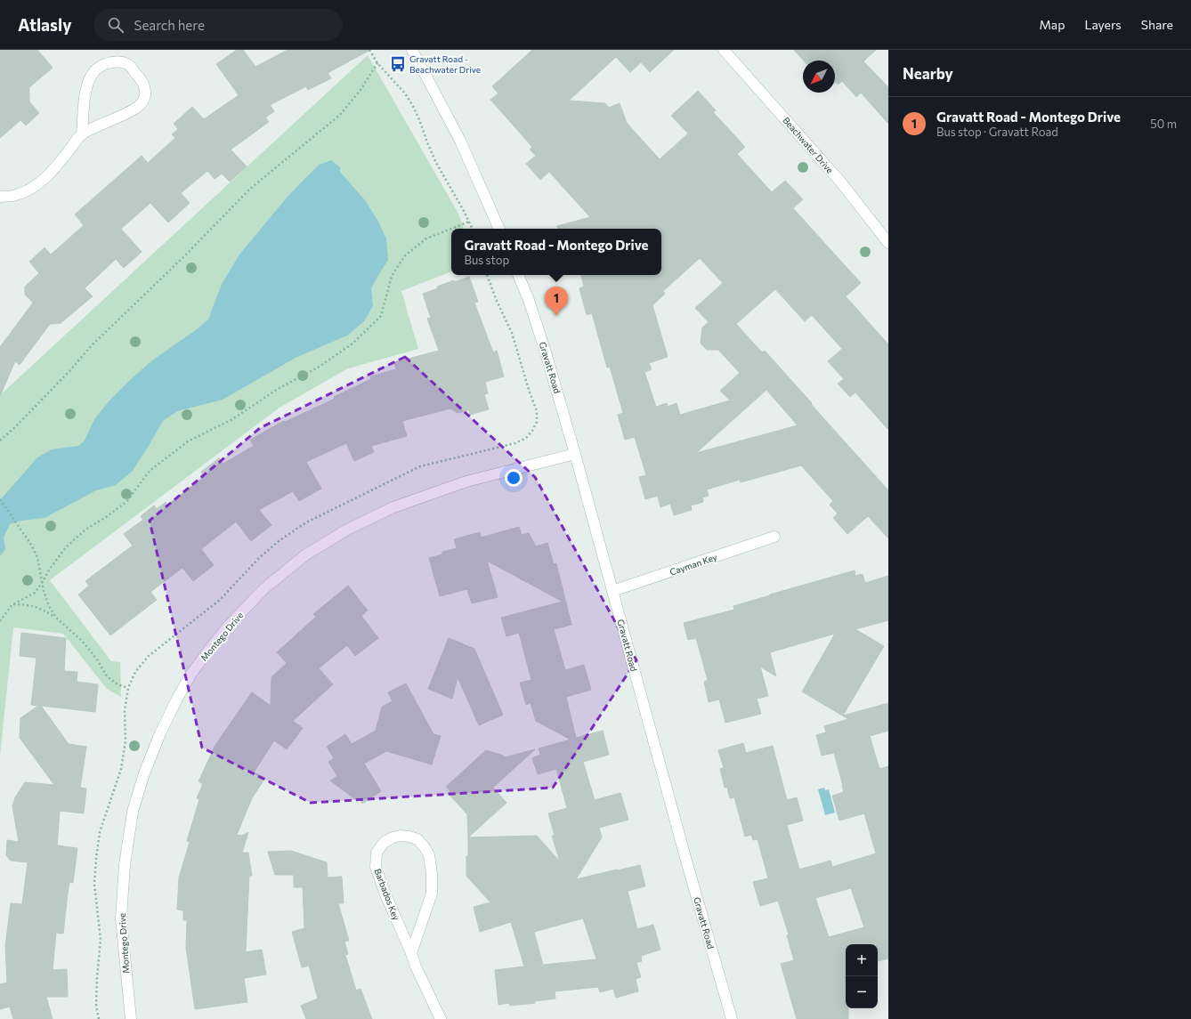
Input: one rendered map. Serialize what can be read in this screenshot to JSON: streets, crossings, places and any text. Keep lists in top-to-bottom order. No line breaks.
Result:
{"streets":{"street":["Beachwater Drive","Gravatt Road","Cayman Key","Montego Drive","Barbados Key"]},"crossings":[["Gravatt Road","Cayman Key"],["Gravatt Road","Montego Drive"]],"places":{"bus stop":["Gravatt Road - Beachwater Drive"]},"north":"bottom left","page":{"header":"Atlasly","search":"Search here","nav":["Map","Layers","Share"],"heading":"Nearby","list":[{"mark":"1","name":"Gravatt Road - Montego Drive","note":"Bus stop · Gravatt Road","value":"50 m"}],"popup":["Gravatt Road - Montego Drive","Bus stop"],"pins":"1","map_buttons":["+","−"]}}
